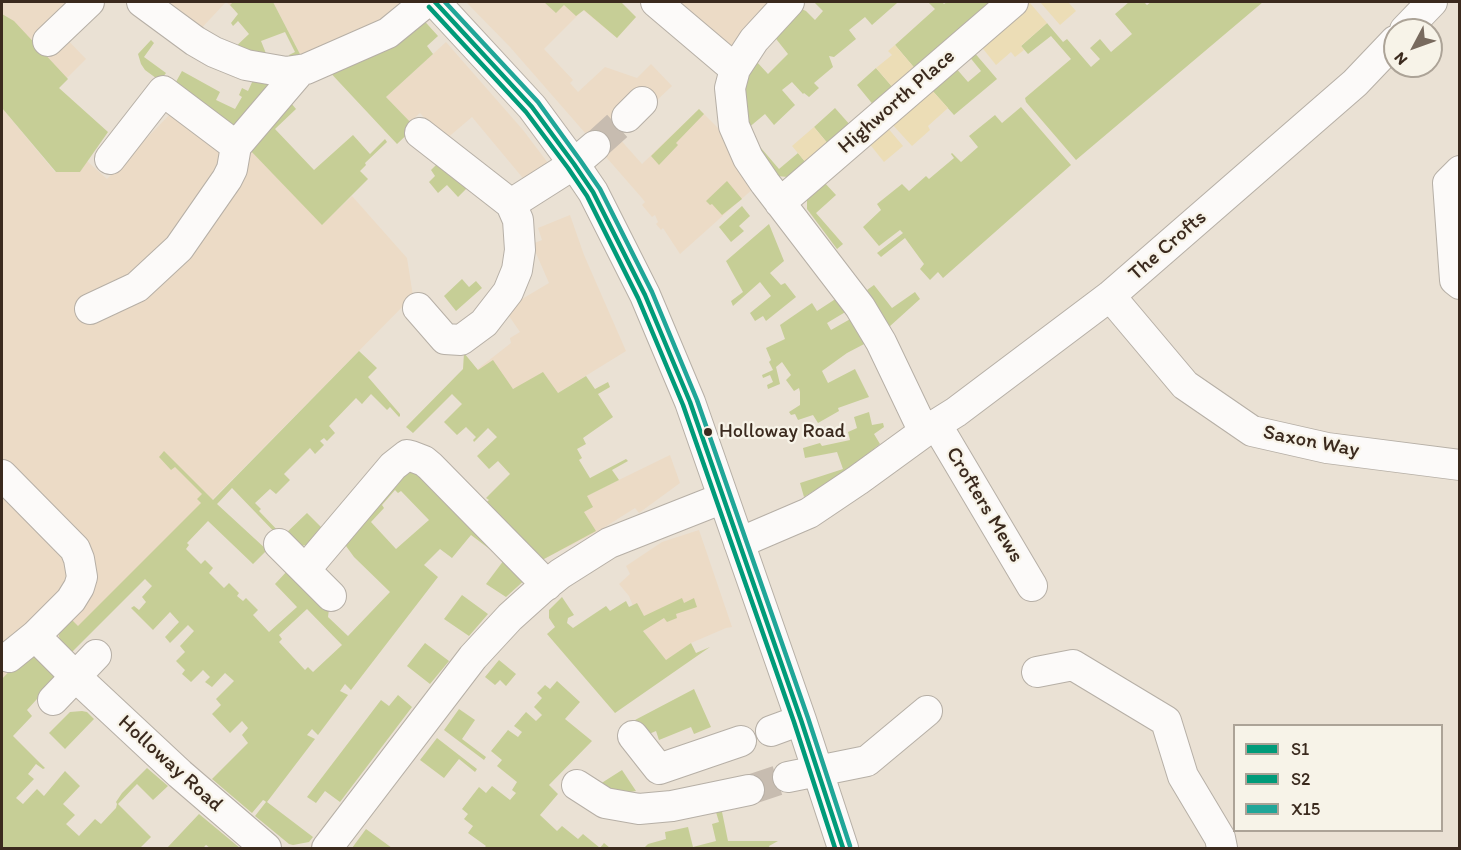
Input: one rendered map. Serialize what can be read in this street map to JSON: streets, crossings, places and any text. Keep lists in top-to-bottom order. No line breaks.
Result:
{"streets":{"street":["Highworth Place","The Crofts","Saxon Way","Crofters Mews","Holloway Road"]},"crossings":[["The Crofts","Saxon Way"],["The Crofts","Crofters Mews"]],"places":["Holloway Road"],"lines":["transit line S1","transit line X15","transit line S2"],"legend":["S1","S2","X15"],"north":"bottom left"}
